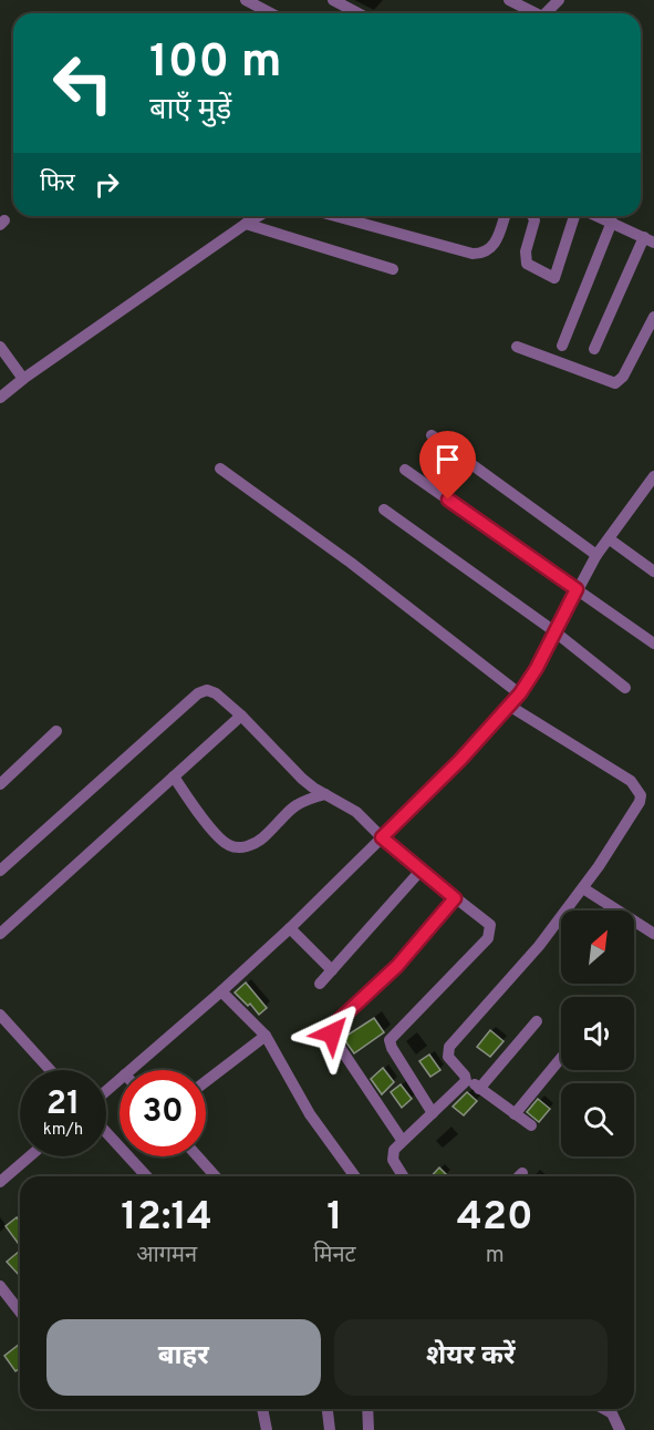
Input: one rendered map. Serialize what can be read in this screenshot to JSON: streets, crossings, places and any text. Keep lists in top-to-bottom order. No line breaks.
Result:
{"north":"top right","page":{"turn":["100 m","बाएँ मुड़ें"],"then":"फिर","speed":"21 km/h","limit":"30","eta":["12:14","आगमन","1","मिनट","420","m"],"buttons":["बाहर","शेयर करें"]}}
